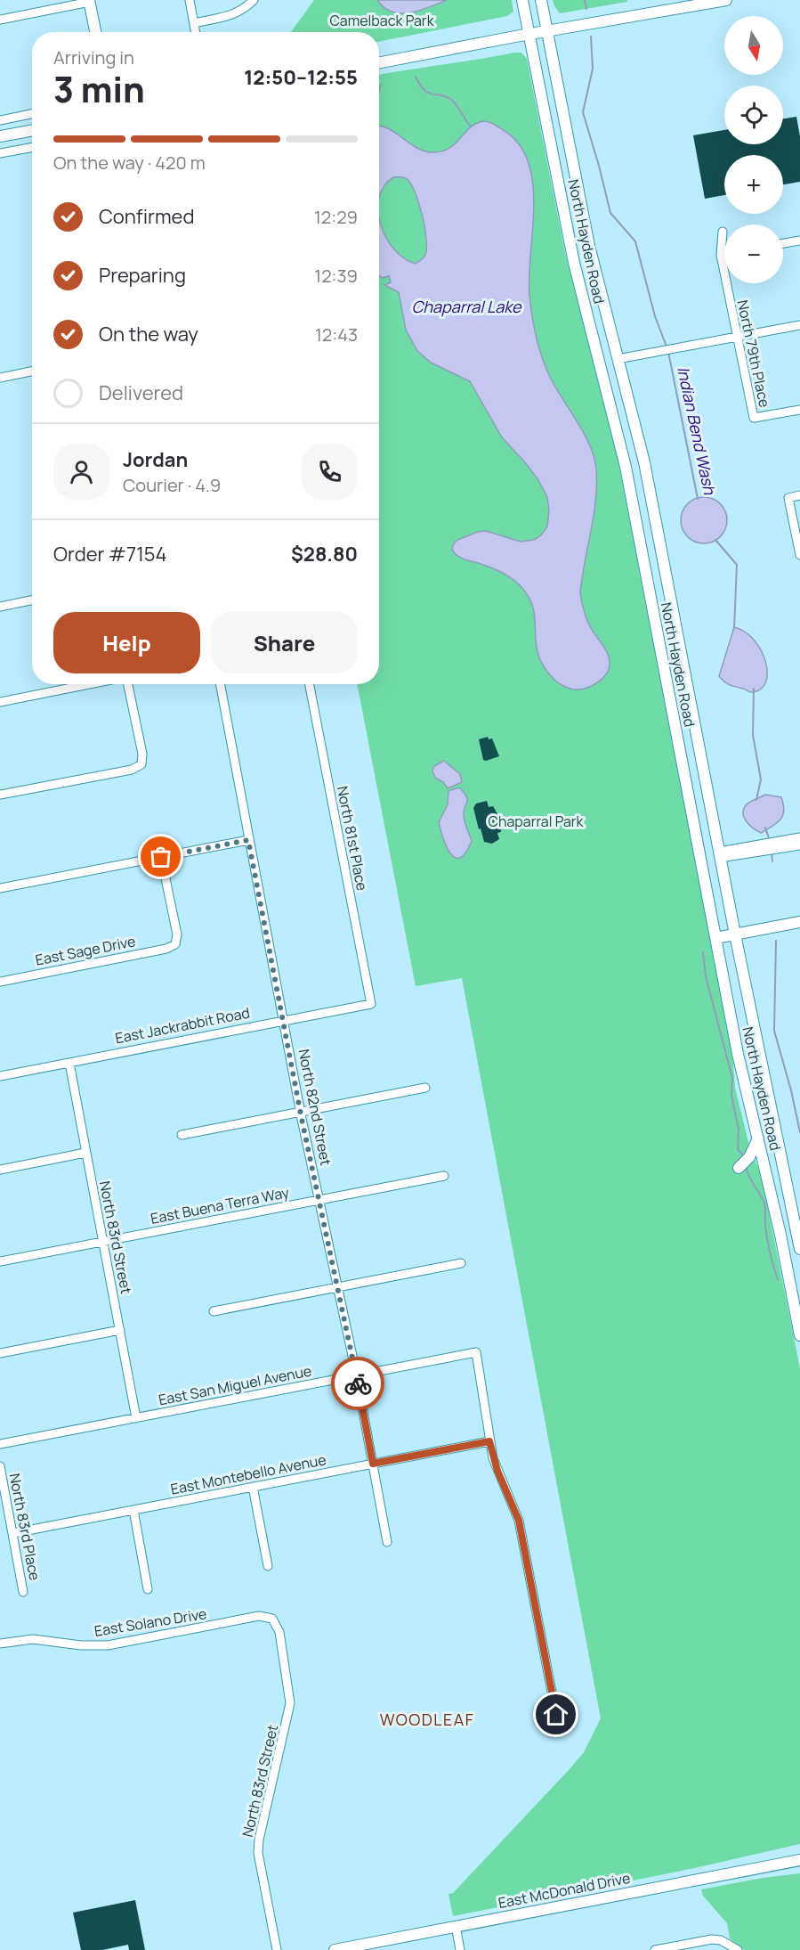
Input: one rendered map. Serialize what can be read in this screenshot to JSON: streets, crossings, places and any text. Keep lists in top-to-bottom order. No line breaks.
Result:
{"streets":{"main road":["North Hayden Road","East McDonald Drive"],"street":["North 79th Place","North 81st Place","East Sage Drive","East Jackrabbit Road","North 82nd Street","East Buena Terra Way","North 83rd Street","East San Miguel Avenue","East Montebello Avenue","North 83rd Place","East Solano Drive"]},"crossings":[["North 81st Place","East Jackrabbit Road"],["East Jackrabbit Road","North 82nd Street"],["East Jackrabbit Road","North 83rd Street"],["North 82nd Street","East Buena Terra Way"],["North 82nd Street","East San Miguel Avenue"],["North 82nd Street","East Montebello Avenue"],["East Buena Terra Way","North 83rd Street"],["North 83rd Street","East San Miguel Avenue"],["North 83rd Street","East Solano Drive"],["East San Miguel Avenue","East Montebello Avenue"],["East Montebello Avenue","North 83rd Place"]],"districts":["WOODLEAF"],"water":["Chaparral Lake","Indian Bend Wash"],"parks":["Camelback Park","Chaparral Park"],"north":"bottom","page":{"map_buttons":["+","−"],"heading":["3 min","Arriving in","12:50–12:55"],"panel":["Jordan","Courier · 4.9","Order #7154","$28.80"],"bar":"On the way · 420 m","list":[["Confirmed","12:29"],["Preparing","12:39"],["On the way","12:43"],"Delivered"],"buttons":["Help","Share"]}}
